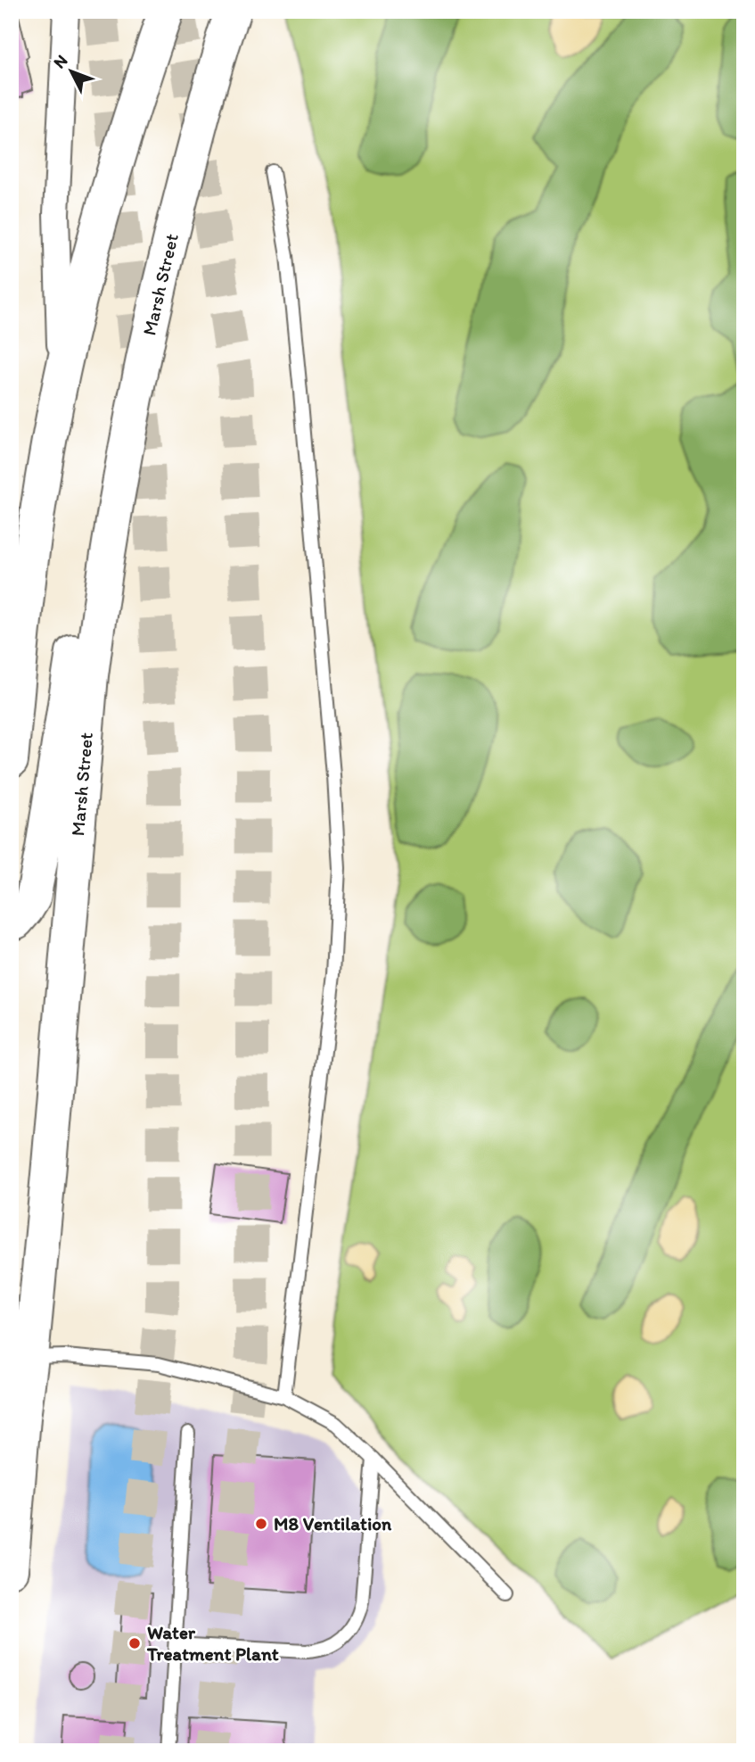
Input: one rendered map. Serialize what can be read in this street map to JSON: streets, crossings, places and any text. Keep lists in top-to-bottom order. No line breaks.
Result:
{"streets":{"main road":["Marsh Street"]},"places":["M8 Ventilation","Water Treatment Plant"],"north":"top left"}
